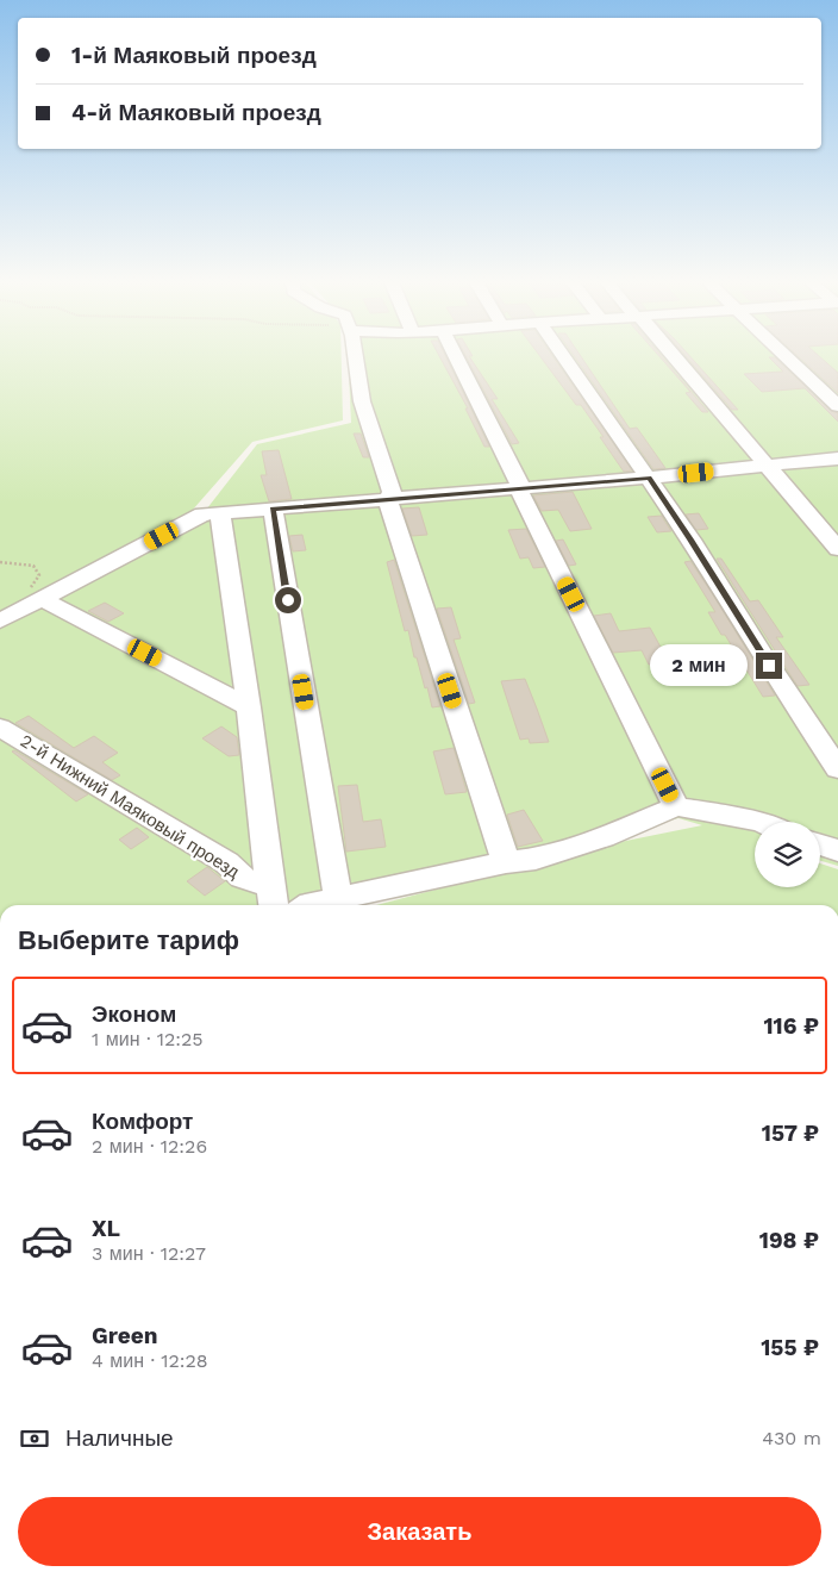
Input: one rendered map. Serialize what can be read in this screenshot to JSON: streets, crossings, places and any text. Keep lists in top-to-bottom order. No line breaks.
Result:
{"streets":{"street":["2-й Нижний Маяковый проезд"]},"page":{"banner":["1-й Маяковый проезд","4-й Маяковый проезд"],"bubble":"2 мин","heading":"Выберите тариф","list":[{"name":"Эконом","note":"1 мин · 12:25","value":"116 ₽"},{"name":"Комфорт","note":"2 мин · 12:26","value":"157 ₽"},{"name":"XL","note":"3 мин · 12:27","value":"198 ₽"},{"name":"Green","note":"4 мин · 12:28","value":"155 ₽"}],"pay":["Наличные","430 m"],"buttons":"Заказать"}}
